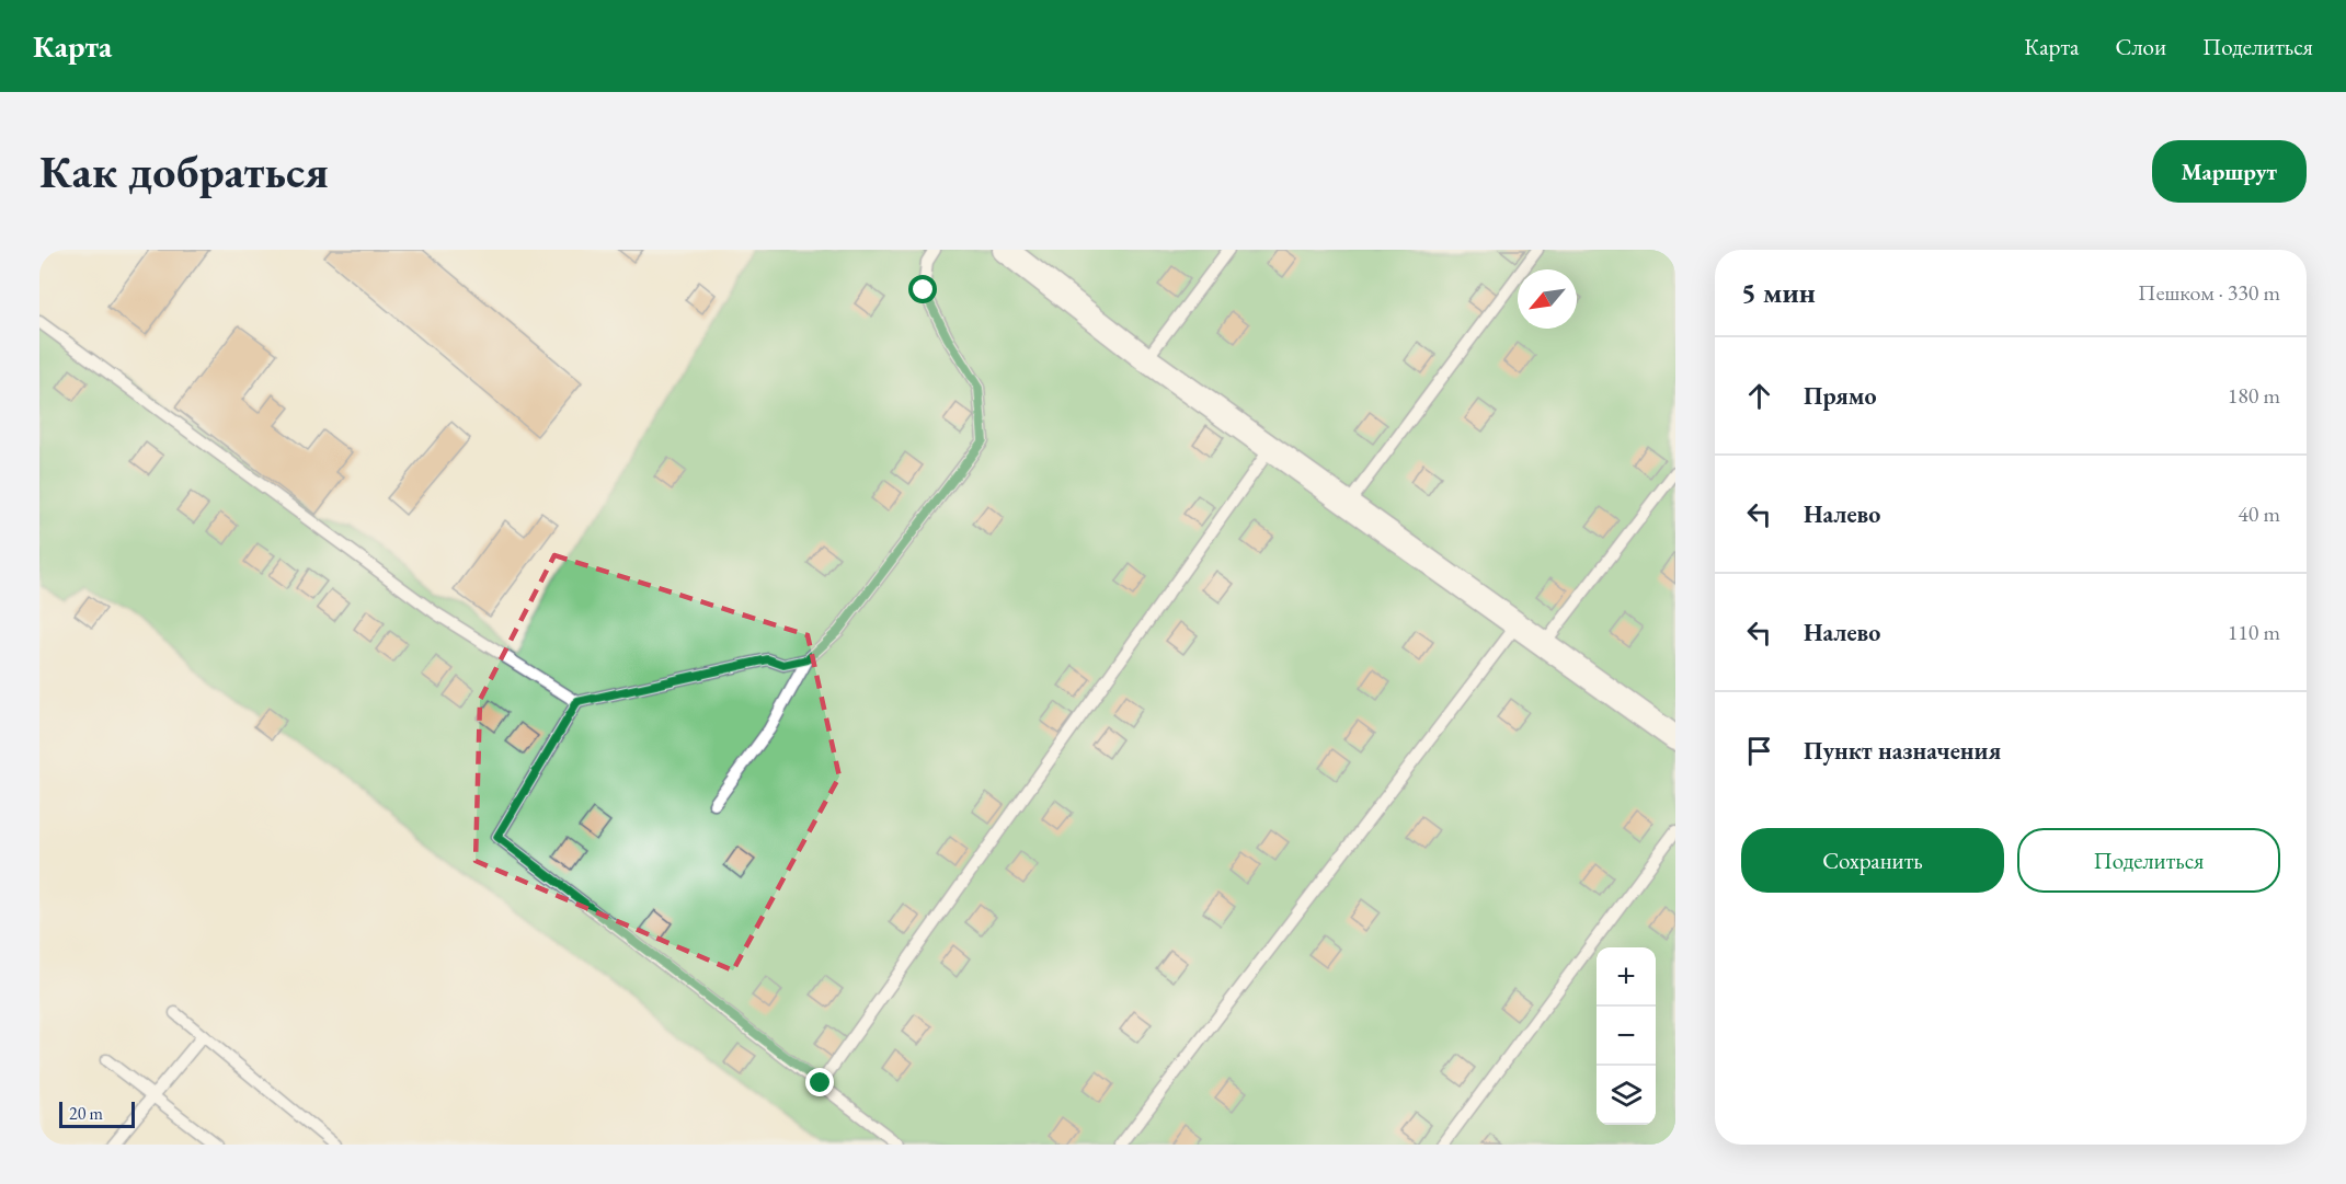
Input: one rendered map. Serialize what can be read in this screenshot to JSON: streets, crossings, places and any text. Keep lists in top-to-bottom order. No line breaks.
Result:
{"scale_bar":"20 m","north":"bottom left","page":{"header":"Карта","nav":["Карта","Слои","Поделиться"],"buttons":["Маршрут",["Сохранить","Поделиться"]],"title":"Как добраться","heading":["5 мин","Пешком · 330 m"],"list":[["Прямо","180 m"],["Налево","40 m"],["Налево","110 m"],"Пункт назначения"],"map_buttons":["+","−"],"scale":"20 m"}}
